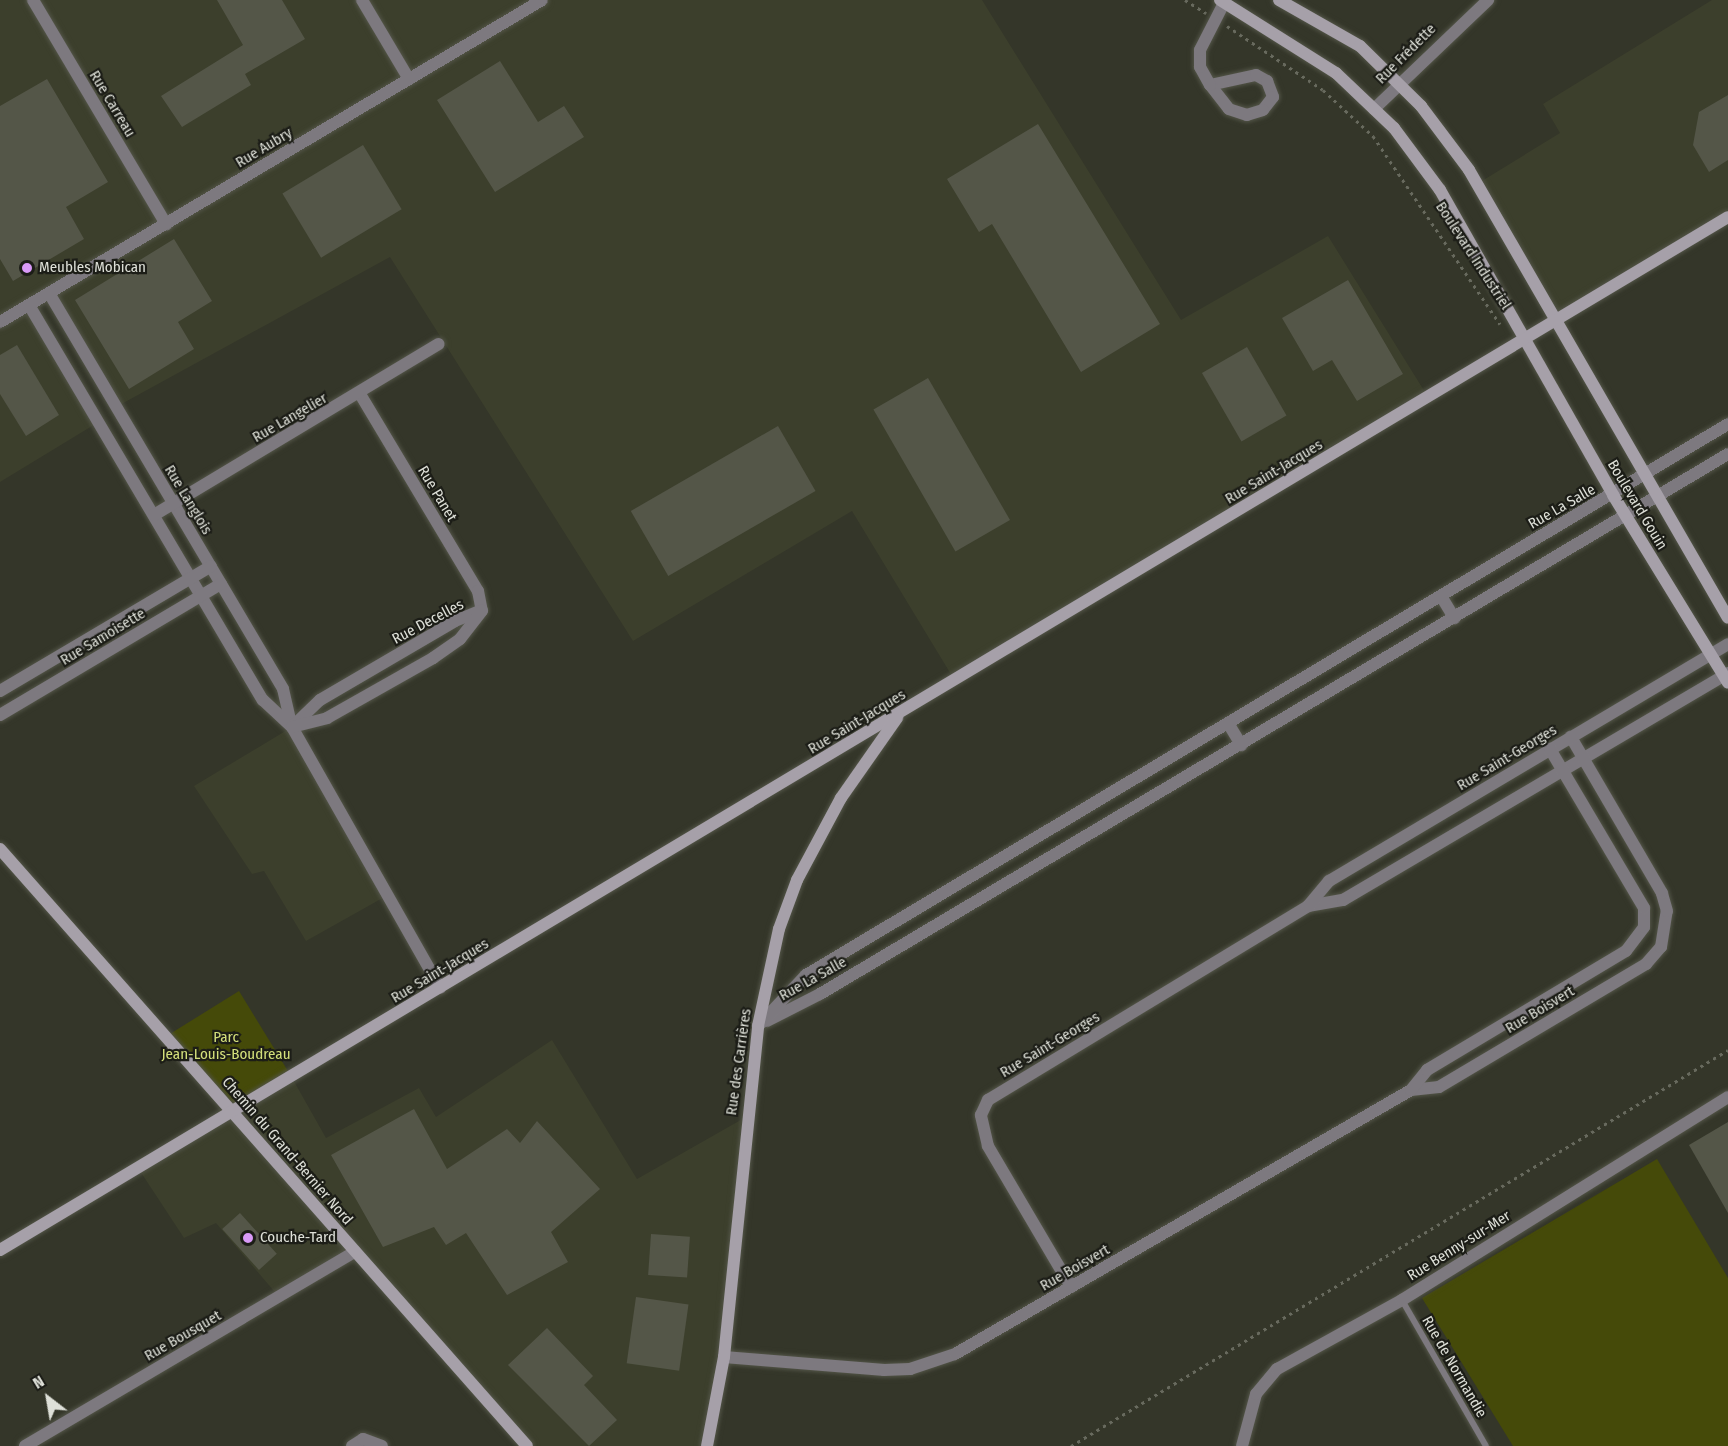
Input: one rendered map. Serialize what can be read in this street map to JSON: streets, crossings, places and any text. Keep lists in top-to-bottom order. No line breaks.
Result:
{"streets":{"street":["Rue Frédette","Rue Carreau","Rue Aubry","Boulevard Industriel","Rue Langelier","Rue Saint-Jacques","Rue Panet","Rue Langlois","Boulevard Gouin","Rue La Salle","Rue Decelles","Rue Samoisette","Rue Saint-Georges","Rue Boisvert","Rue des Carrières","Chemin du Grand-Bernier Nord","Rue Benny-sur-Mer","Rue Bousquet"],"lane":["Rue de Normandie"]},"crossings":[["Rue Frédette","Boulevard Industriel"],["Rue Carreau","Rue Aubry"],["Rue Aubry","Rue Langlois"],["Boulevard Industriel","Rue Saint-Jacques"],["Boulevard Industriel","Boulevard Gouin"],["Rue Langelier","Rue Panet"],["Rue Langelier","Rue Langlois"],["Rue Saint-Jacques","Rue Langlois"],["Rue Saint-Jacques","Boulevard Gouin"],["Rue Saint-Jacques","Rue des Carrières"],["Rue Saint-Jacques","Chemin du Grand-Bernier Nord"],["Rue Panet","Rue Decelles"],["Rue Langlois","Rue Decelles"],["Rue Langlois","Rue Samoisette"],["Boulevard Gouin","Rue La Salle"],["Boulevard Gouin","Rue Saint-Georges"],["Rue La Salle","Rue des Carrières"],["Rue Saint-Georges","Rue Boisvert"],["Rue Boisvert","Rue des Carrières"],["Chemin du Grand-Bernier Nord","Rue Bousquet"],["Rue Benny-sur-Mer","Rue de Normandie"]],"parks":["Parc Jean-Louis-Boudreau"],"places":["Meubles Mobican","Couche-Tard"],"north":"top left"}
